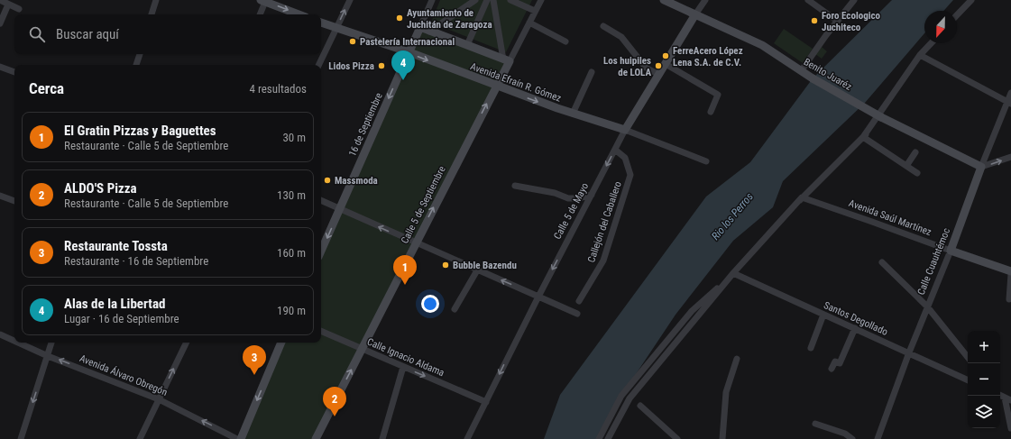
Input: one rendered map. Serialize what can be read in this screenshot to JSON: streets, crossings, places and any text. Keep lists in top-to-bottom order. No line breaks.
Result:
{"streets":{"street":["Benito Juaréz","Avenida Efraín R. Gómez","16 de Septiembre","Calle 5 de Septiembre","Calle 5 de Mayo","Avenida Saúl Martínez","Callejón del Caballero","Calle Cuauhtémoc","Santos Degollado","Calle Ignacio Aldama","Avenida Álvaro Obregón"]},"crossings":[["Benito Juaréz","Calle 5 de Mayo"],["Benito Juaréz","Calle Cuauhtémoc"],["Avenida Efraín R. Gómez","16 de Septiembre"],["Avenida Efraín R. Gómez","Calle 5 de Septiembre"],["Avenida Efraín R. Gómez","Calle 5 de Mayo"],["Calle 5 de Septiembre","Calle Ignacio Aldama"],["Calle 5 de Mayo","Callejón del Caballero"],["Calle 5 de Mayo","Calle Ignacio Aldama"],["Avenida Saúl Martínez","Calle Cuauhtémoc"],["Calle Cuauhtémoc","Santos Degollado"]],"one_way":["16 de Septiembre","Calle 5 de Mayo","Calle Ignacio Aldama","Avenida Álvaro Obregón"],"water":["Rio los Perros"],"places":["Ayuntamiento de Juchitán de Zaragoza","Foro Ecologico Juchiteco","Pastelería Internacional","FerreAcero López Lena S.A. de C.V.","Lidos Pizza","Los huipiles de LOLA","Massmoda","Bubble Bazendu"],"north":"bottom","page":{"search":"Buscar aquí","pins":["4","1","3","2"],"heading":["Cerca","4 resultados"],"list":[{"mark":"1","name":"El Gratin Pizzas y Baguettes","note":"Restaurante · Calle 5 de Septiembre","value":"30 m"},{"mark":"2","name":"ALDO'S Pizza","note":"Restaurante · Calle 5 de Septiembre","value":"130 m"},{"mark":"3","name":"Restaurante Tossta","note":"Restaurante · 16 de Septiembre","value":"160 m"},{"mark":"4","name":"Alas de la Libertad","note":"Lugar · 16 de Septiembre","value":"190 m"}],"map_buttons":["+","−"]}}
